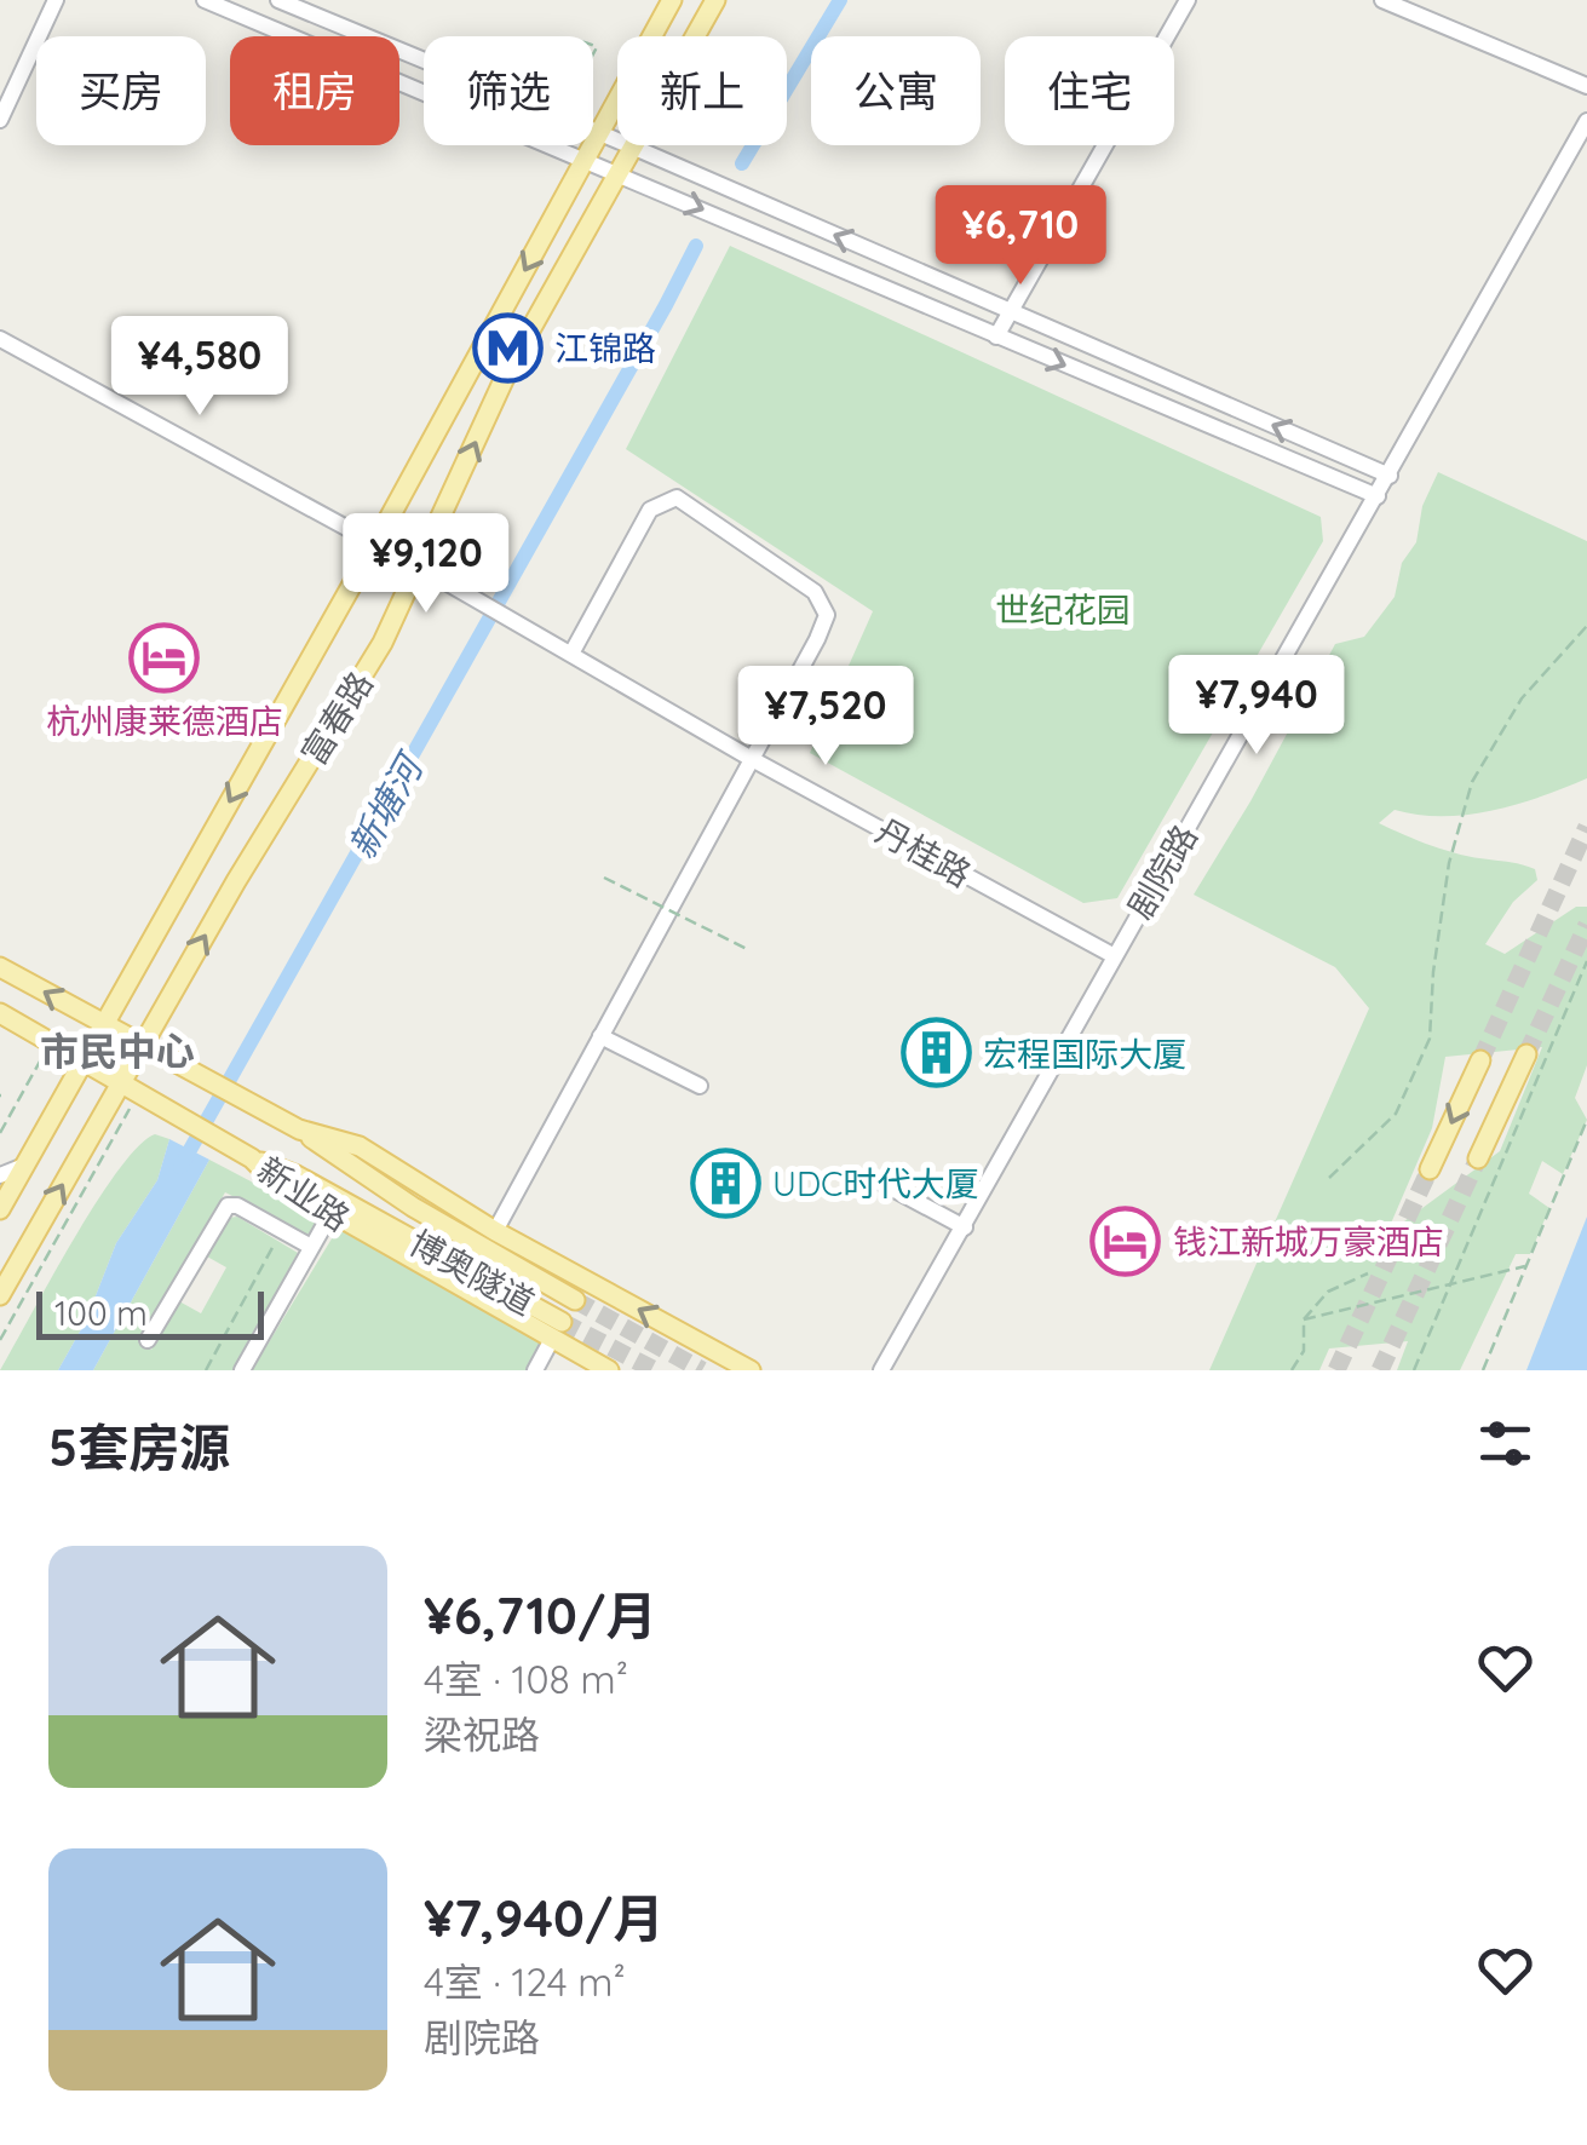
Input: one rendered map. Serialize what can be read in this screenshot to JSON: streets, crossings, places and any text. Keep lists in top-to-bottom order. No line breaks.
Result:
{"streets":{"main road":["富春路","新业路","博奥隧道"],"street":["丹桂路","剧院路"]},"crossings":[["富春路","丹桂路"],["富春路","新业路"],["丹桂路","剧院路"],["新业路","博奥隧道"]],"districts":["市民中心"],"water":["新塘河"],"parks":["世纪花园"],"places":{"metro station":["江锦路"],"hotel":["杭州康莱德酒店","钱江新城万豪酒店"],"building":["宏程国际大厦","UDC时代大厦"]},"scale_bar":"100 m","page":{"chip":["买房","租房","筛选","新上","公寓","住宅"],"price":["¥6,710","¥4,580","¥9,120","¥7,940","¥7,520"],"scale":"100 m","heading":"5套房源","list":[{"name":"¥6,710/月","note":"4室 · 108 m² · 梁祝路"},{"name":"¥7,940/月","note":"4室 · 124 m² · 剧院路"}]}}
